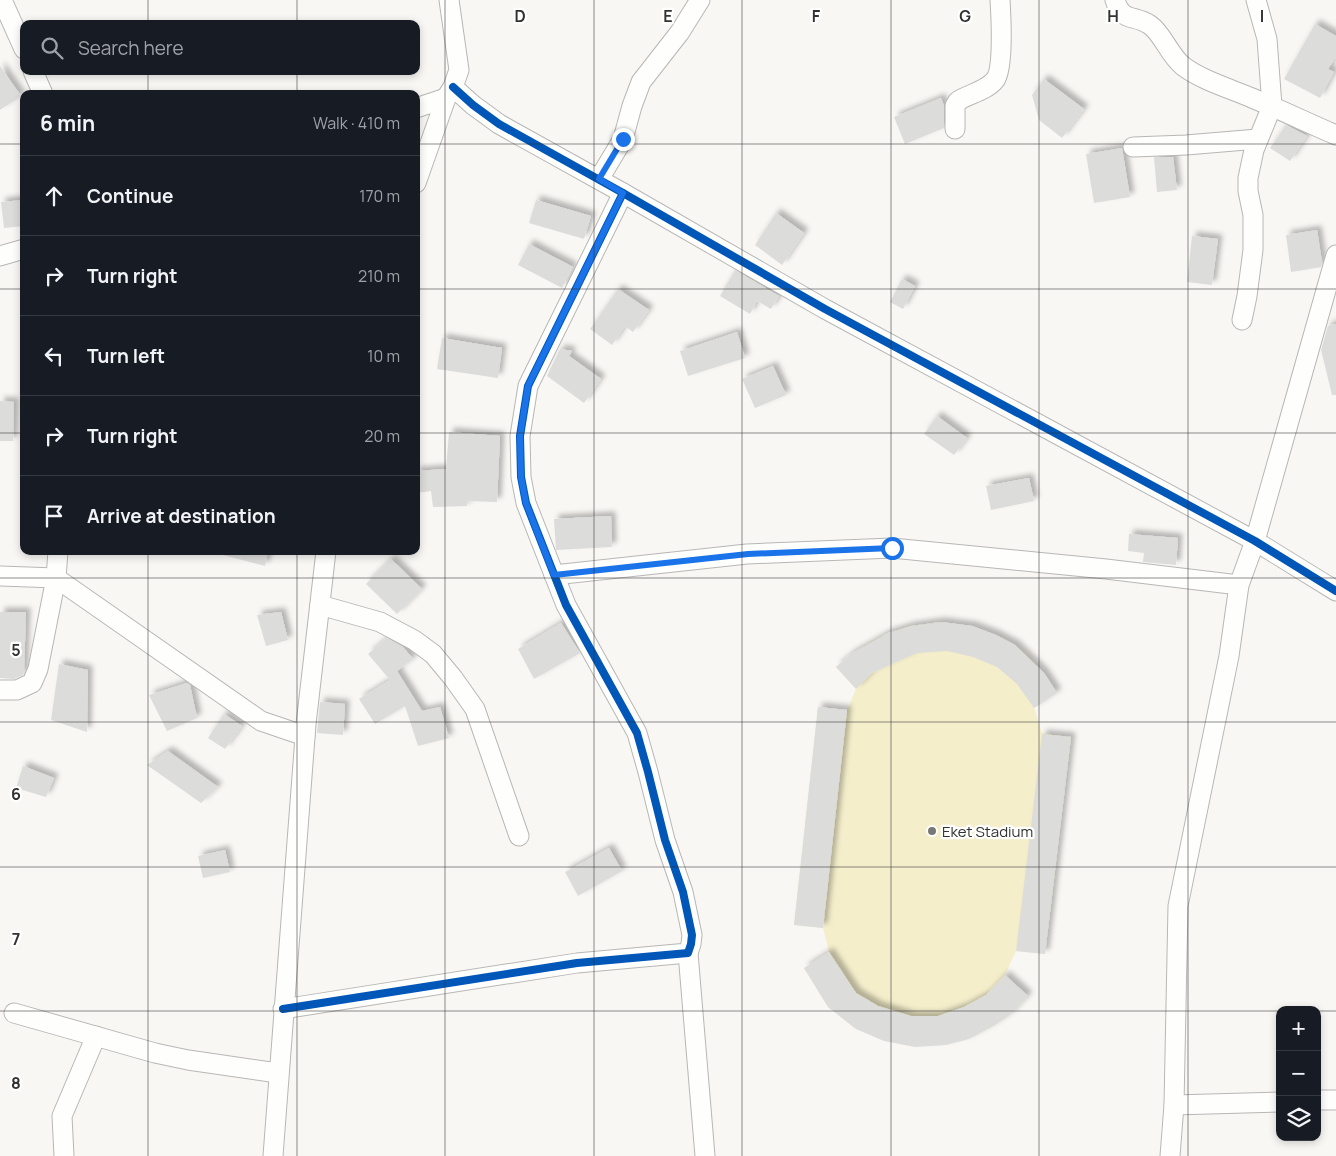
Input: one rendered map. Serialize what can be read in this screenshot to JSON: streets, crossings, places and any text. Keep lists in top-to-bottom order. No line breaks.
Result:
{"places":["Eket Stadium"],"page":{"search":"Search here","heading":["6 min","Walk · 410 m"],"list":[["Continue","170 m"],["Turn right","210 m"],["Turn left","10 m"],["Turn right","20 m"],"Arrive at destination"],"map_buttons":["+","−"]},"grid":{"columns":["D","E","F","G","H","I"],"rows":["5","6","7","8"]}}
